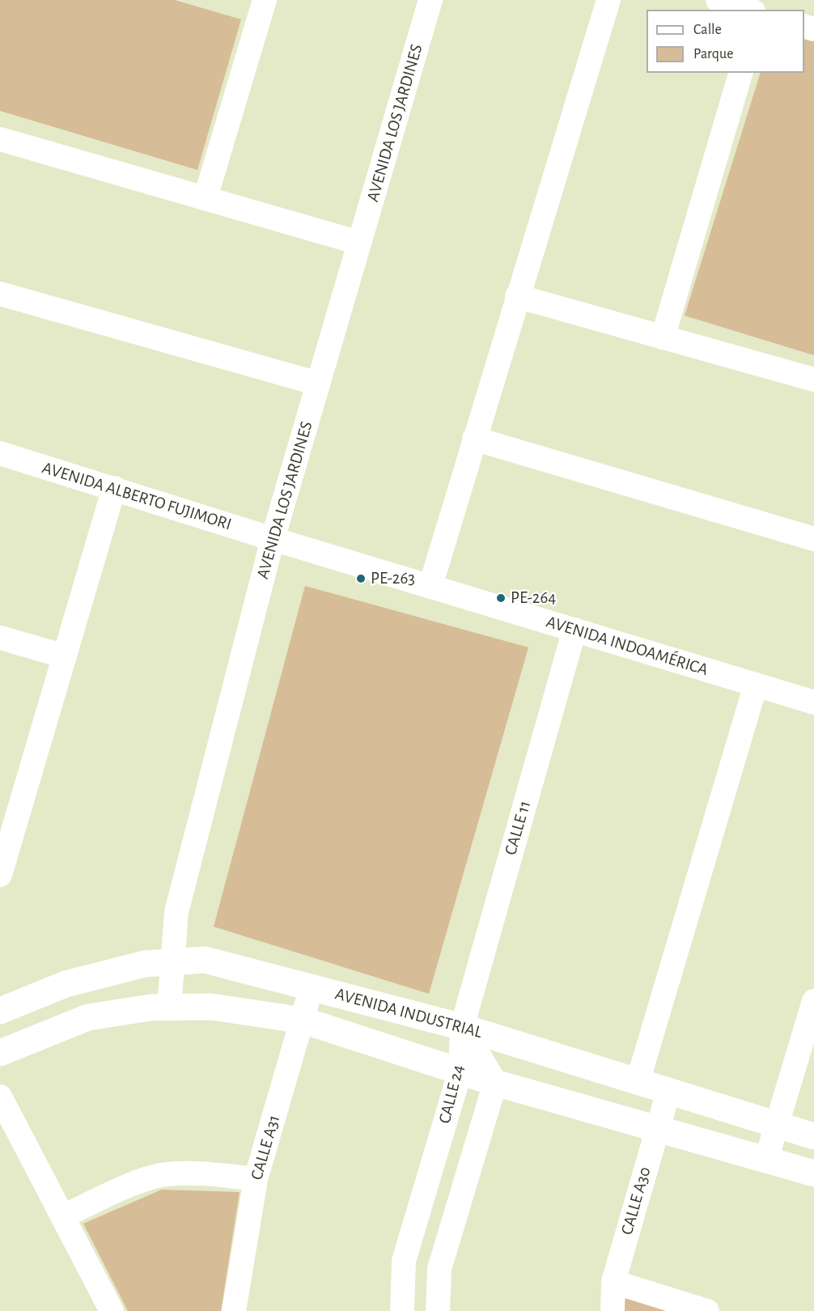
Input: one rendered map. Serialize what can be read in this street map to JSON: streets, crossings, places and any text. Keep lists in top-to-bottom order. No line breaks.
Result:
{"streets":{"main road":["AVENIDA INDUSTRIAL"],"street":["AVENIDA LOS JARDINES","AVENIDA ALBERTO FUJIMORI","AVENIDA INDOAMÉRICA","CALLE 11","CALLE 24","CALLE A31","CALLE A30"]},"crossings":[["AVENIDA LOS JARDINES","AVENIDA ALBERTO FUJIMORI"],["AVENIDA LOS JARDINES","AVENIDA INDOAMÉRICA"],["AVENIDA LOS JARDINES","AVENIDA INDUSTRIAL"],["AVENIDA ALBERTO FUJIMORI","AVENIDA INDOAMÉRICA"],["AVENIDA INDOAMÉRICA","CALLE 11"],["CALLE 11","AVENIDA INDUSTRIAL"],["CALLE 11","CALLE 24"],["AVENIDA INDUSTRIAL","CALLE 24"],["AVENIDA INDUSTRIAL","CALLE A31"],["AVENIDA INDUSTRIAL","CALLE A30"]],"places":["PE-263","PE-264"],"legend":["Calle","Parque"]}
